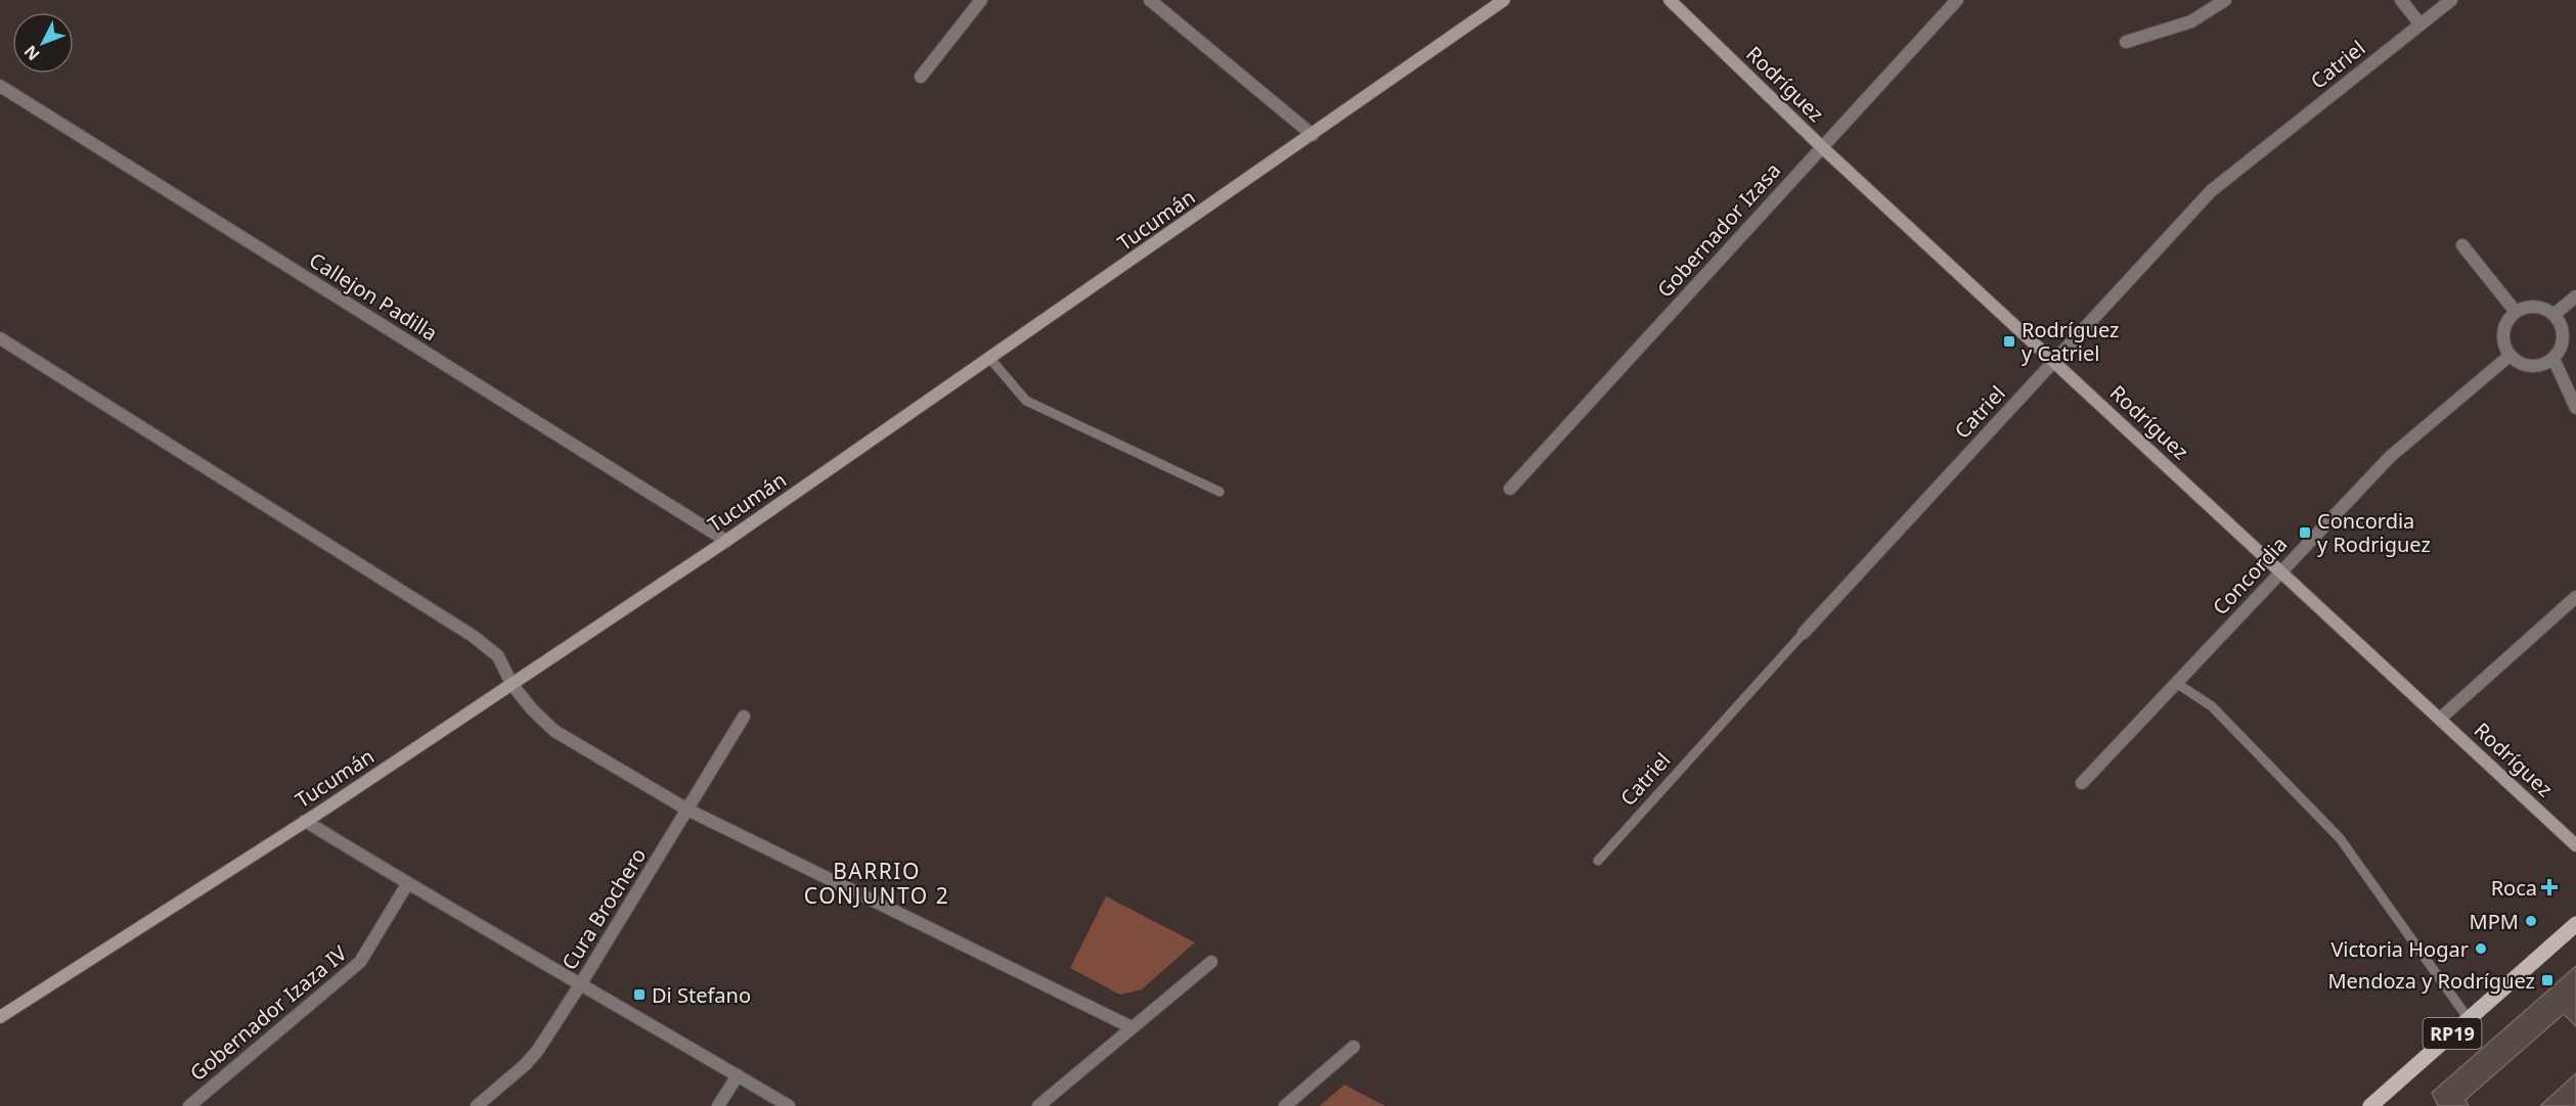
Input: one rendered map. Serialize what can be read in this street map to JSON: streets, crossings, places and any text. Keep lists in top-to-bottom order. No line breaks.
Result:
{"streets":{"main road":["Rodríguez","Tucumán","RP19"],"street":["Catriel","Gobernador Izasa","Callejon Padilla","Concordia","Cura Brochero","Gobernador Izaza IV"]},"crossings":[["Catriel","Rodríguez"],["Rodríguez","Gobernador Izasa"],["Rodríguez","Concordia"],["Tucumán","Callejon Padilla"]],"districts":["BARRIO CONJUNTO 2"],"places":{"transit":["Rodríguez y Catriel","Concordia y Rodriguez","Mendoza y Rodríguez","Di Stefano"],"health":["Roca"],"other":["MPM","Victoria Hogar"]},"north":"bottom left"}
